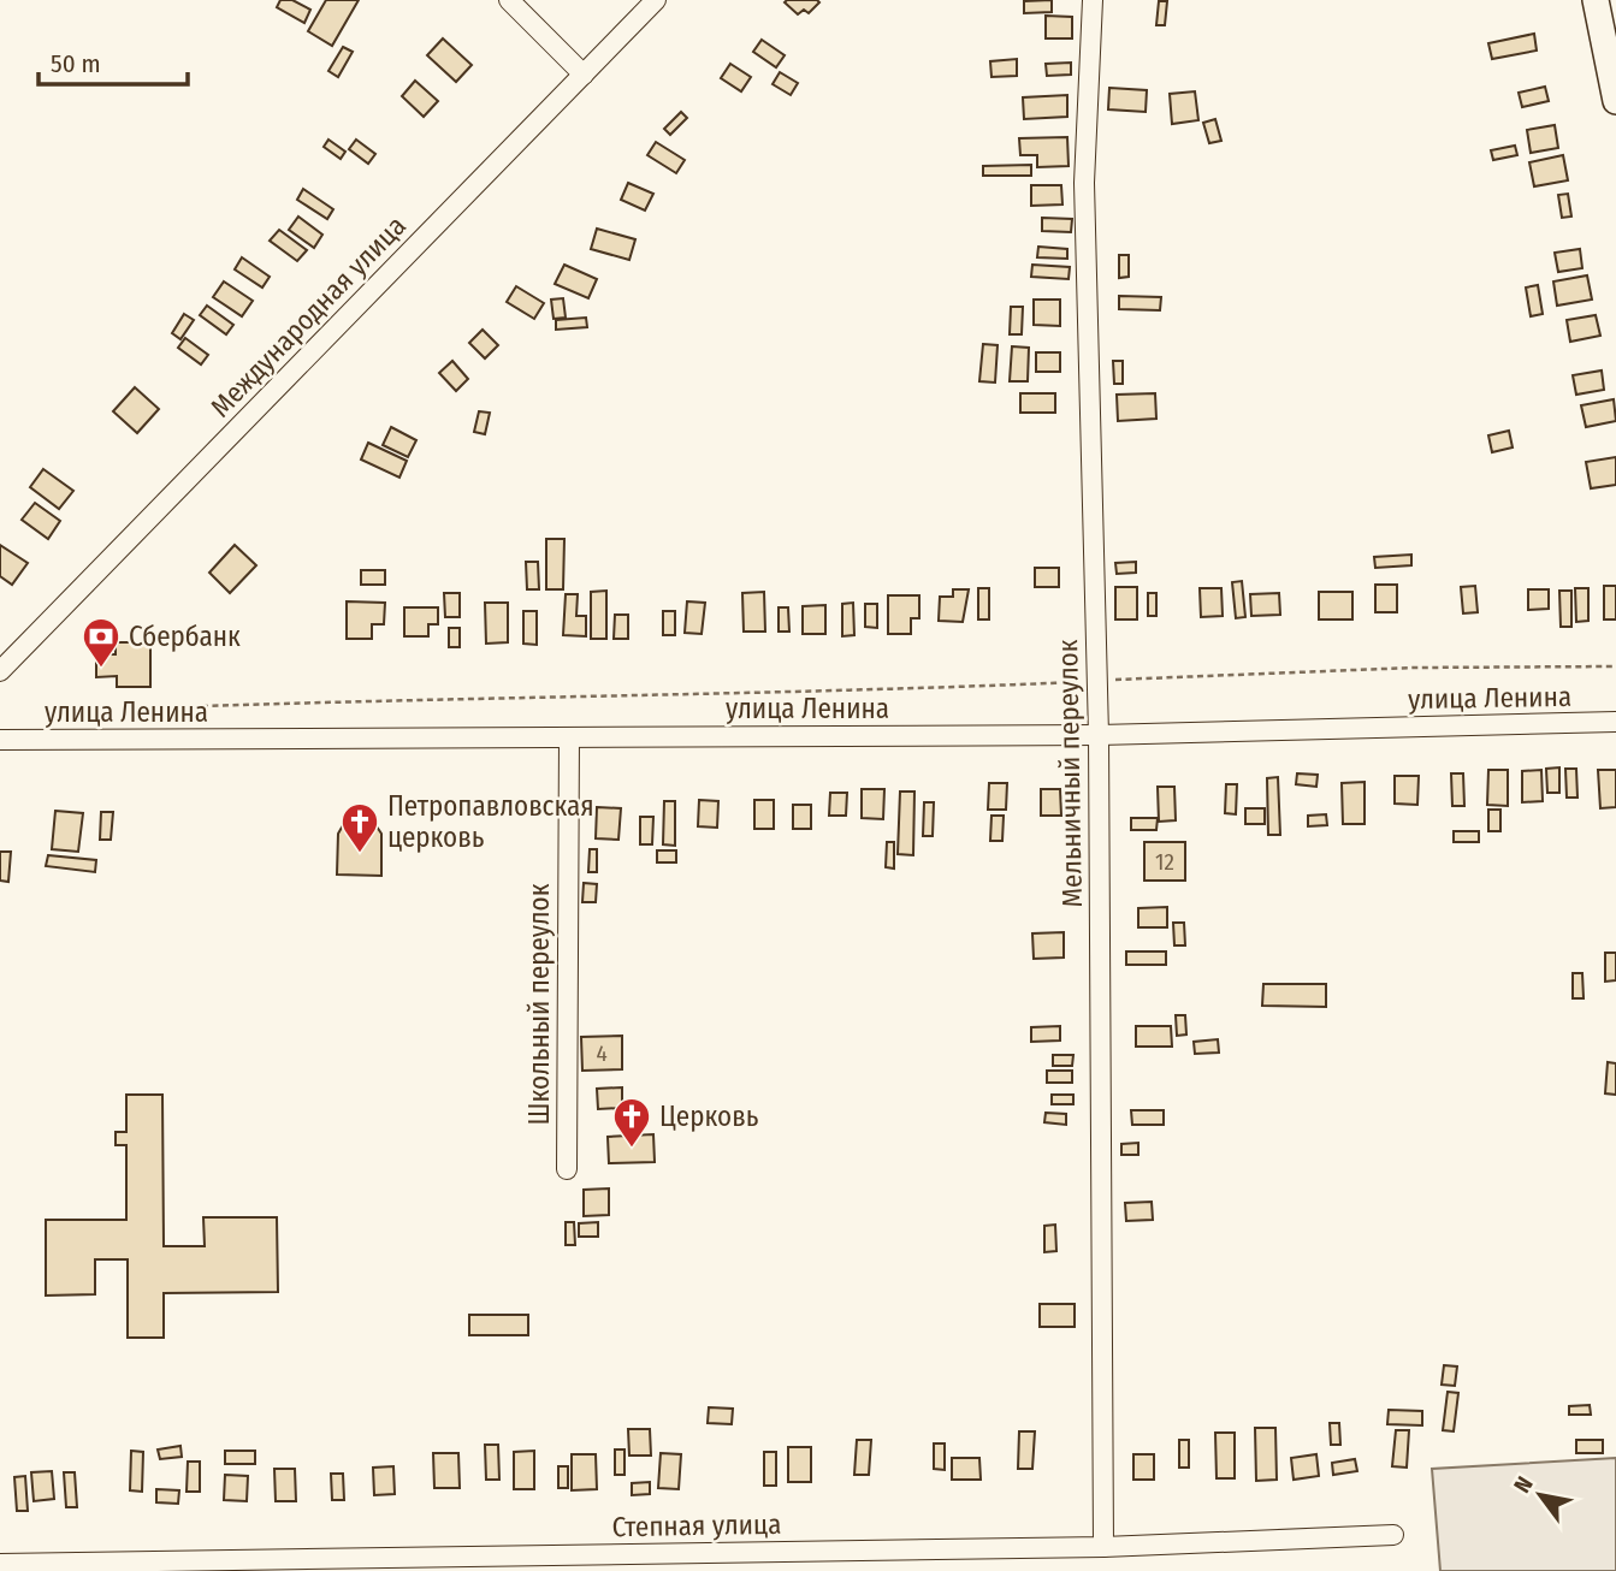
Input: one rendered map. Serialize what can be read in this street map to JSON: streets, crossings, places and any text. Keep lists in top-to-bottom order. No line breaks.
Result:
{"streets":{"street":["Международная улица","улица Ленина","Мельничный переулок","Школьный переулок","Степная улица"]},"crossings":[["улица Ленина","Мельничный переулок"],["улица Ленина","Школьный переулок"],["Мельничный переулок","Степная улица"]],"places":{"bank":["Сбербанк"],"church":["Петропавловская церковь","Церковь"]},"house_numbers":["12","4"],"scale_bar":"50 m","north":"top left"}
